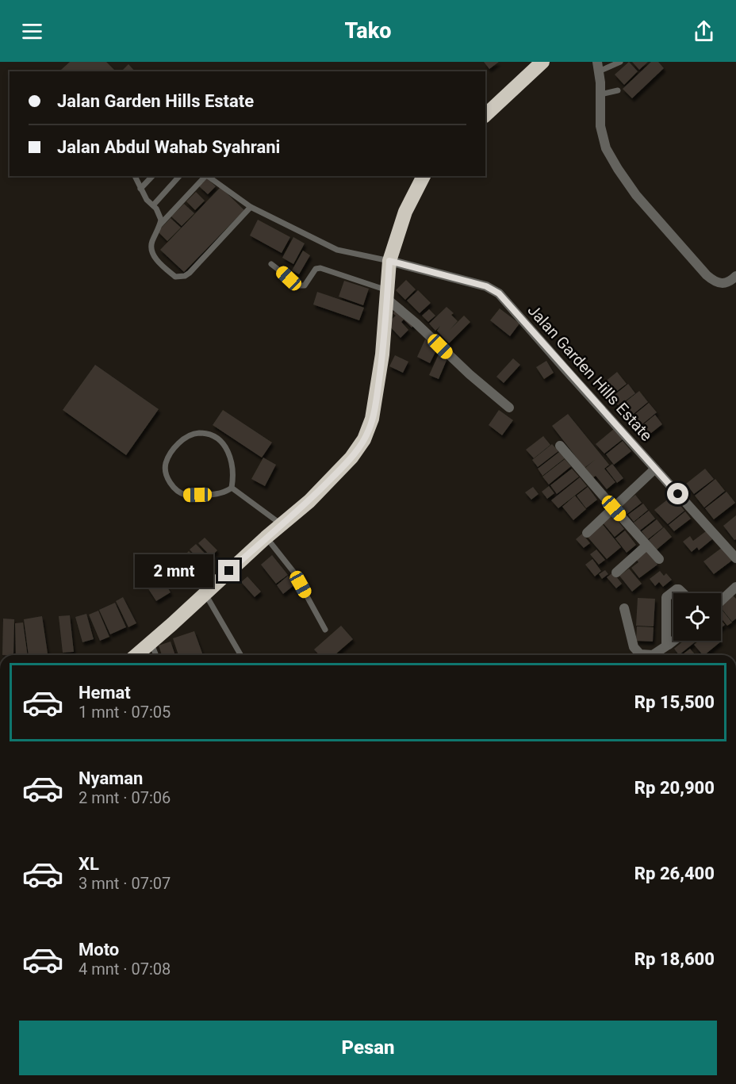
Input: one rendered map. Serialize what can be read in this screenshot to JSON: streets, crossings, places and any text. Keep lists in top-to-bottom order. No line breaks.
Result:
{"streets":{"street":["Jalan Garden Hills Estate"]},"page":{"header":"Tako","banner":["Jalan Garden Hills Estate","Jalan Abdul Wahab Syahrani"],"bubble":"2 mnt","list":[{"name":"Hemat","note":"1 mnt · 07:05","value":"Rp 15,500"},{"name":"Nyaman","note":"2 mnt · 07:06","value":"Rp 20,900"},{"name":"XL","note":"3 mnt · 07:07","value":"Rp 26,400"},{"name":"Moto","note":"4 mnt · 07:08","value":"Rp 18,600"}],"buttons":"Pesan"}}
